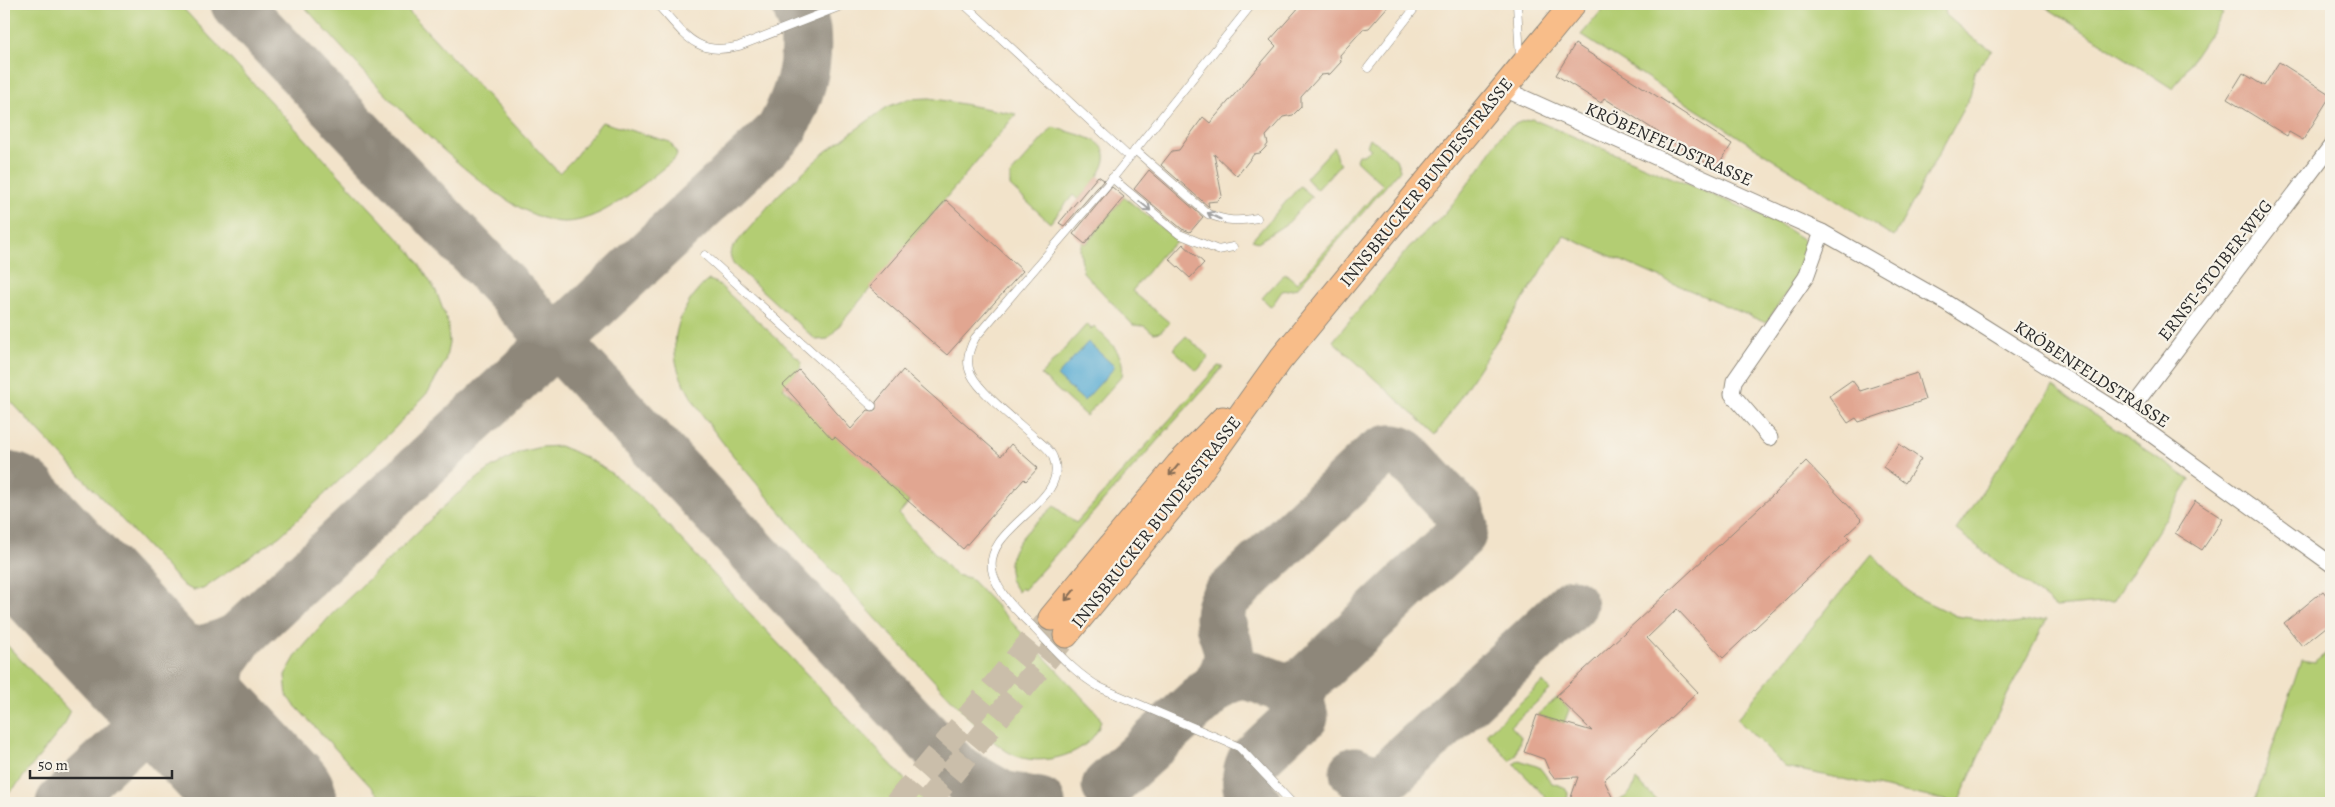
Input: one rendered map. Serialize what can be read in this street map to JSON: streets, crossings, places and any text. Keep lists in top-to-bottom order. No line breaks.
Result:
{"streets":{"main road":["INNSBRUCKER BUNDESSTRASSE"],"street":["KRÖBENFELDSTRASSE","ERNST-STOIBER-WEG"]},"crossings":[["KRÖBENFELDSTRASSE","INNSBRUCKER BUNDESSTRASSE"],["KRÖBENFELDSTRASSE","ERNST-STOIBER-WEG"]],"scale_bar":"50 m"}
